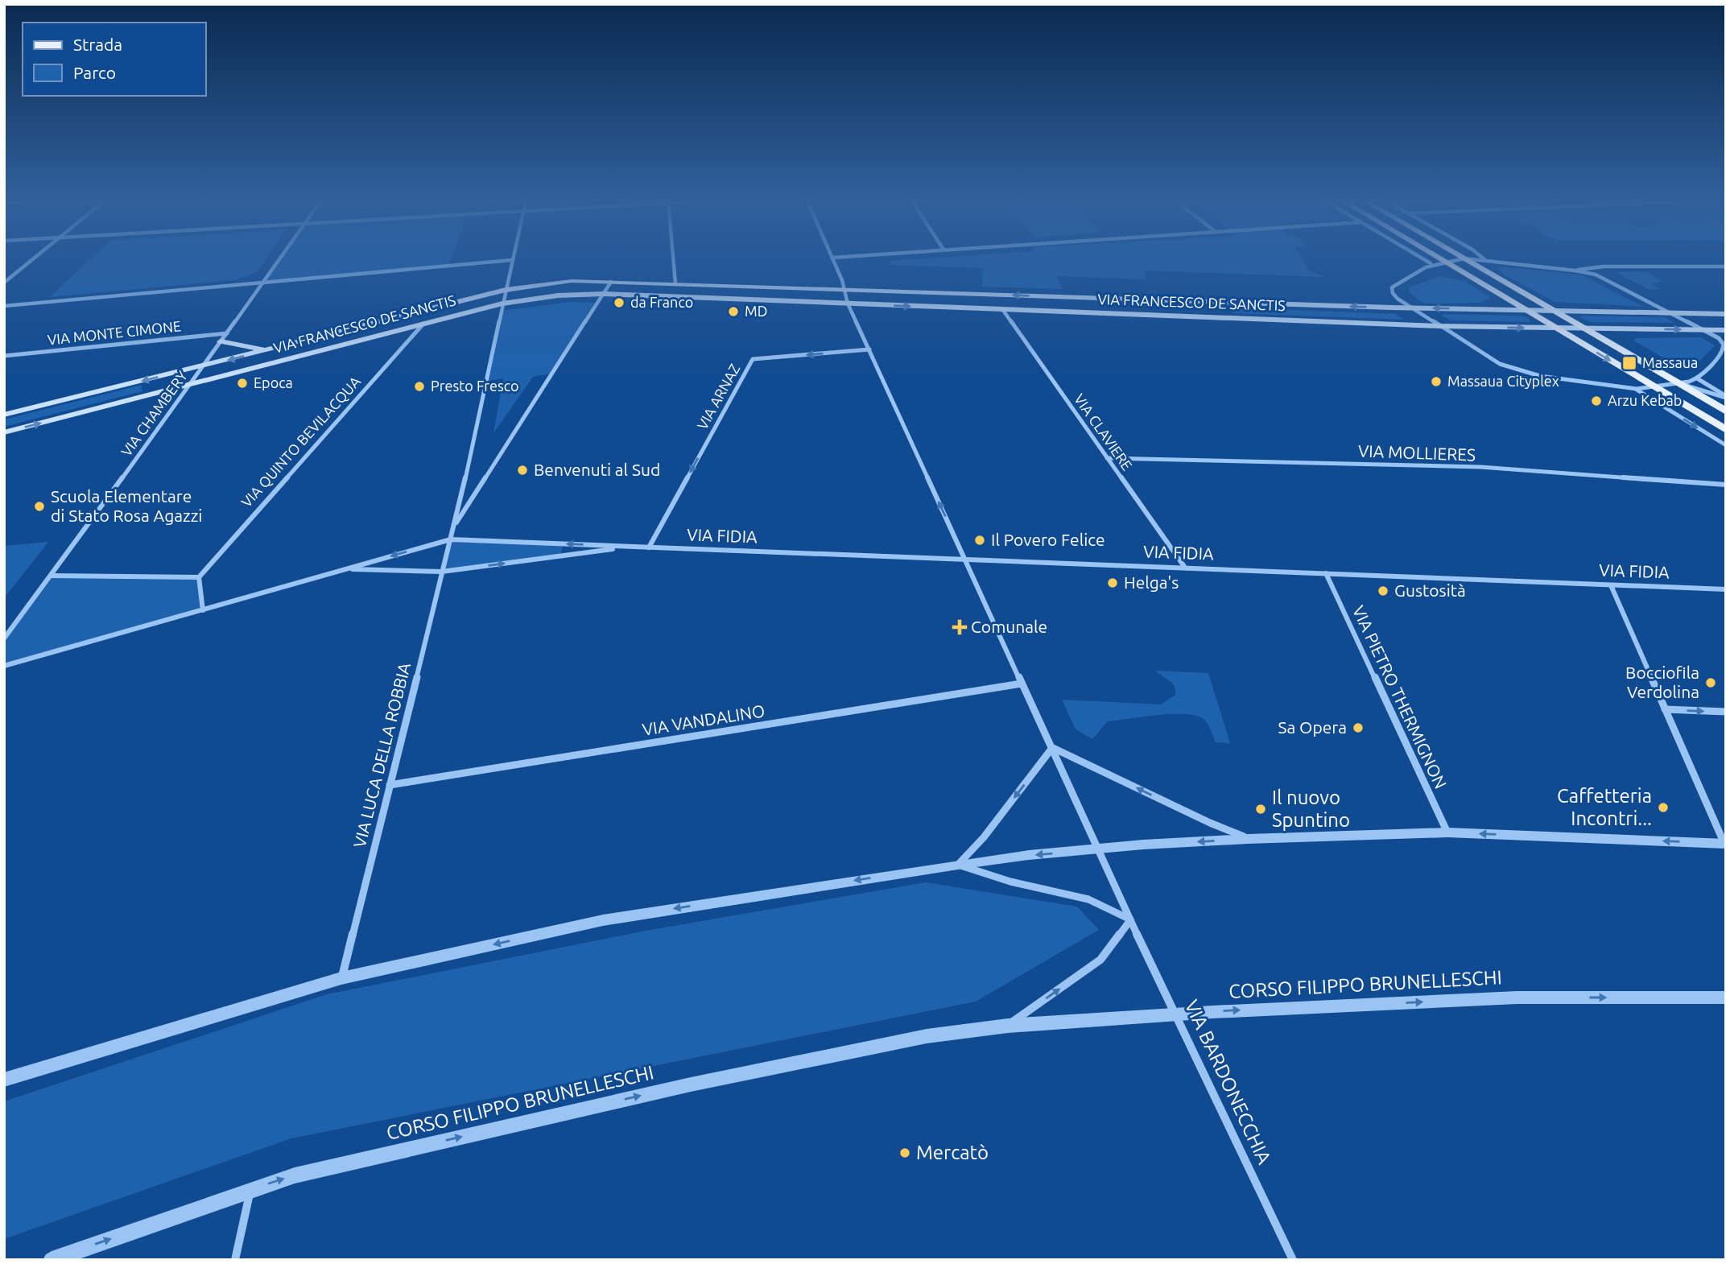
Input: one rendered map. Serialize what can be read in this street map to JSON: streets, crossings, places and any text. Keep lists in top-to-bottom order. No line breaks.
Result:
{"streets":{"main road":["VIA FRANCESCO DE SANCTIS"],"street":["VIA MONTE CIMONE","VIA ARNAZ","VIA CHAMBERY","VIA CLAVIERE","VIA QUINTO BEVILACQUA","VIA MOLLIERES","VIA FIDIA","VIA PIETRO THERMIGNON","VIA VANDALINO","VIA LUCA DELLA ROBBIA","CORSO FILIPPO BRUNELLESCHI","VIA BARDONECCHIA"]},"crossings":[["VIA FRANCESCO DE SANCTIS","VIA CHAMBERY"],["VIA FRANCESCO DE SANCTIS","VIA CLAVIERE"],["VIA FRANCESCO DE SANCTIS","VIA QUINTO BEVILACQUA"],["VIA MONTE CIMONE","VIA CHAMBERY"],["VIA ARNAZ","VIA FIDIA"],["VIA CLAVIERE","VIA MOLLIERES"],["VIA CLAVIERE","VIA FIDIA"],["VIA FIDIA","VIA PIETRO THERMIGNON"],["VIA FIDIA","VIA LUCA DELLA ROBBIA"],["VIA VANDALINO","VIA LUCA DELLA ROBBIA"],["CORSO FILIPPO BRUNELLESCHI","VIA BARDONECCHIA"]],"one_way":["VIA ARNAZ","CORSO FILIPPO BRUNELLESCHI"],"places":{"other":["da Franco","MD","Massaua Cityplex","Epoca","Presto Fresco","Arzu Kebab","Benvenuti al Sud","Scuola Elementare di Stato Rosa Agazzi","Il Povero Felice","Helga's","Gustosità","Bocciofila Verdolina","Sa Opera","Caffetteria Incontri...","Il nuovo Spuntino","Mercatò"],"transit":["Massaua"],"health":["Comunale"]},"legend":["Strada","Parco"]}
